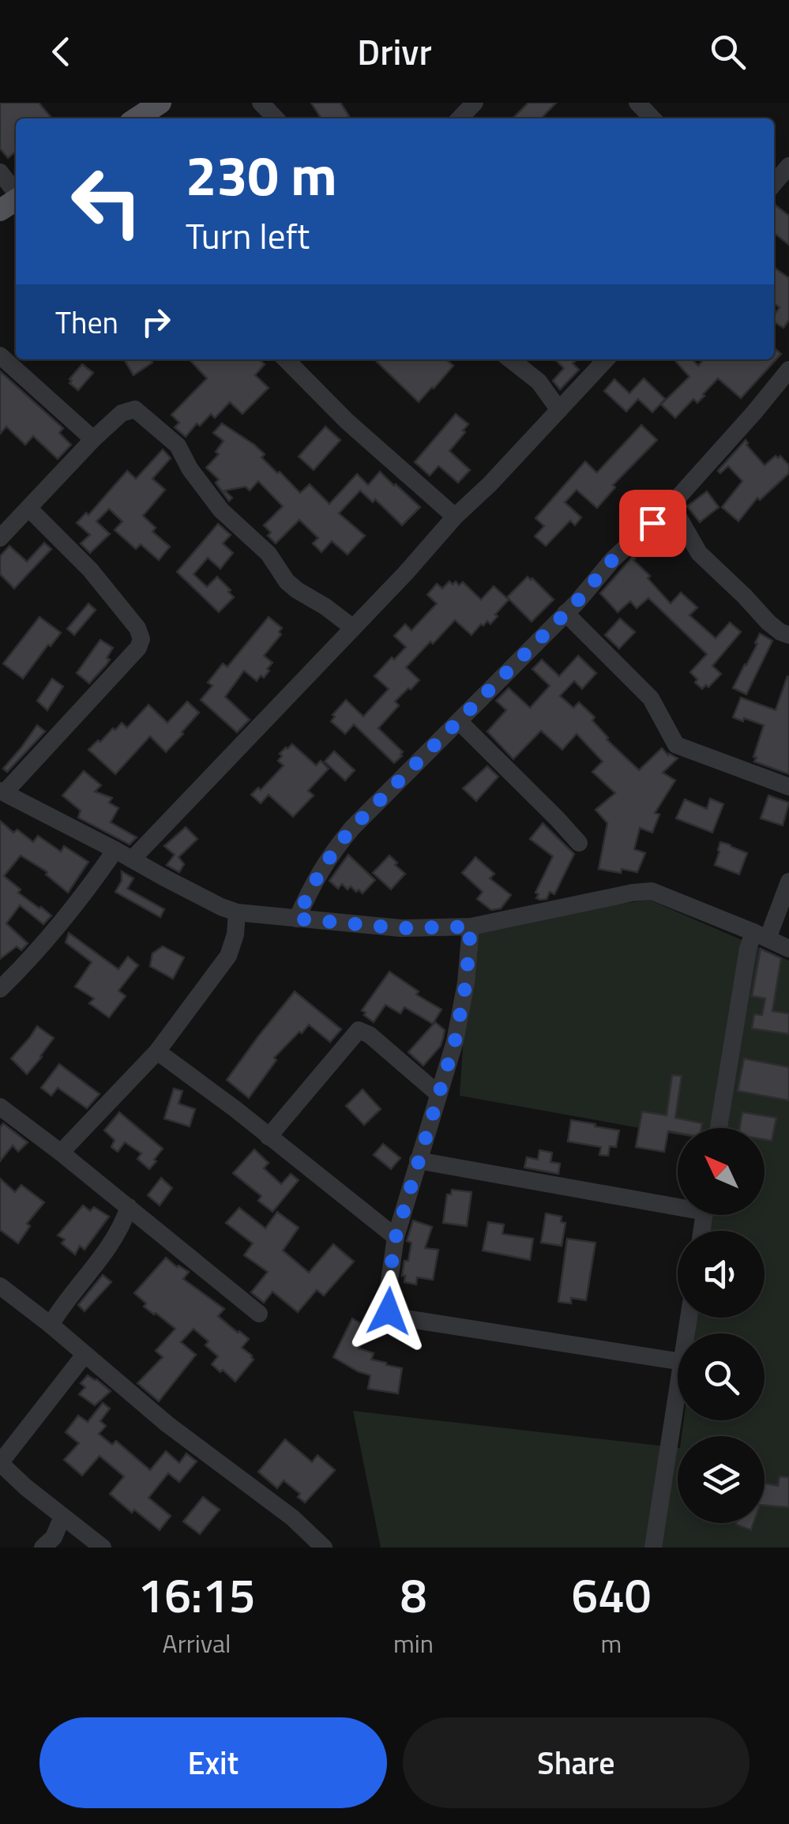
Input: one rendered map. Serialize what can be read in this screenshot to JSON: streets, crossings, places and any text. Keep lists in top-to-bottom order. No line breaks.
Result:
{"north":"top left","page":{"header":"Drivr","turn":["230 m","Turn left"],"then":"Then","eta":["16:15","Arrival","8","min","640","m"],"buttons":["Exit","Share"]}}
